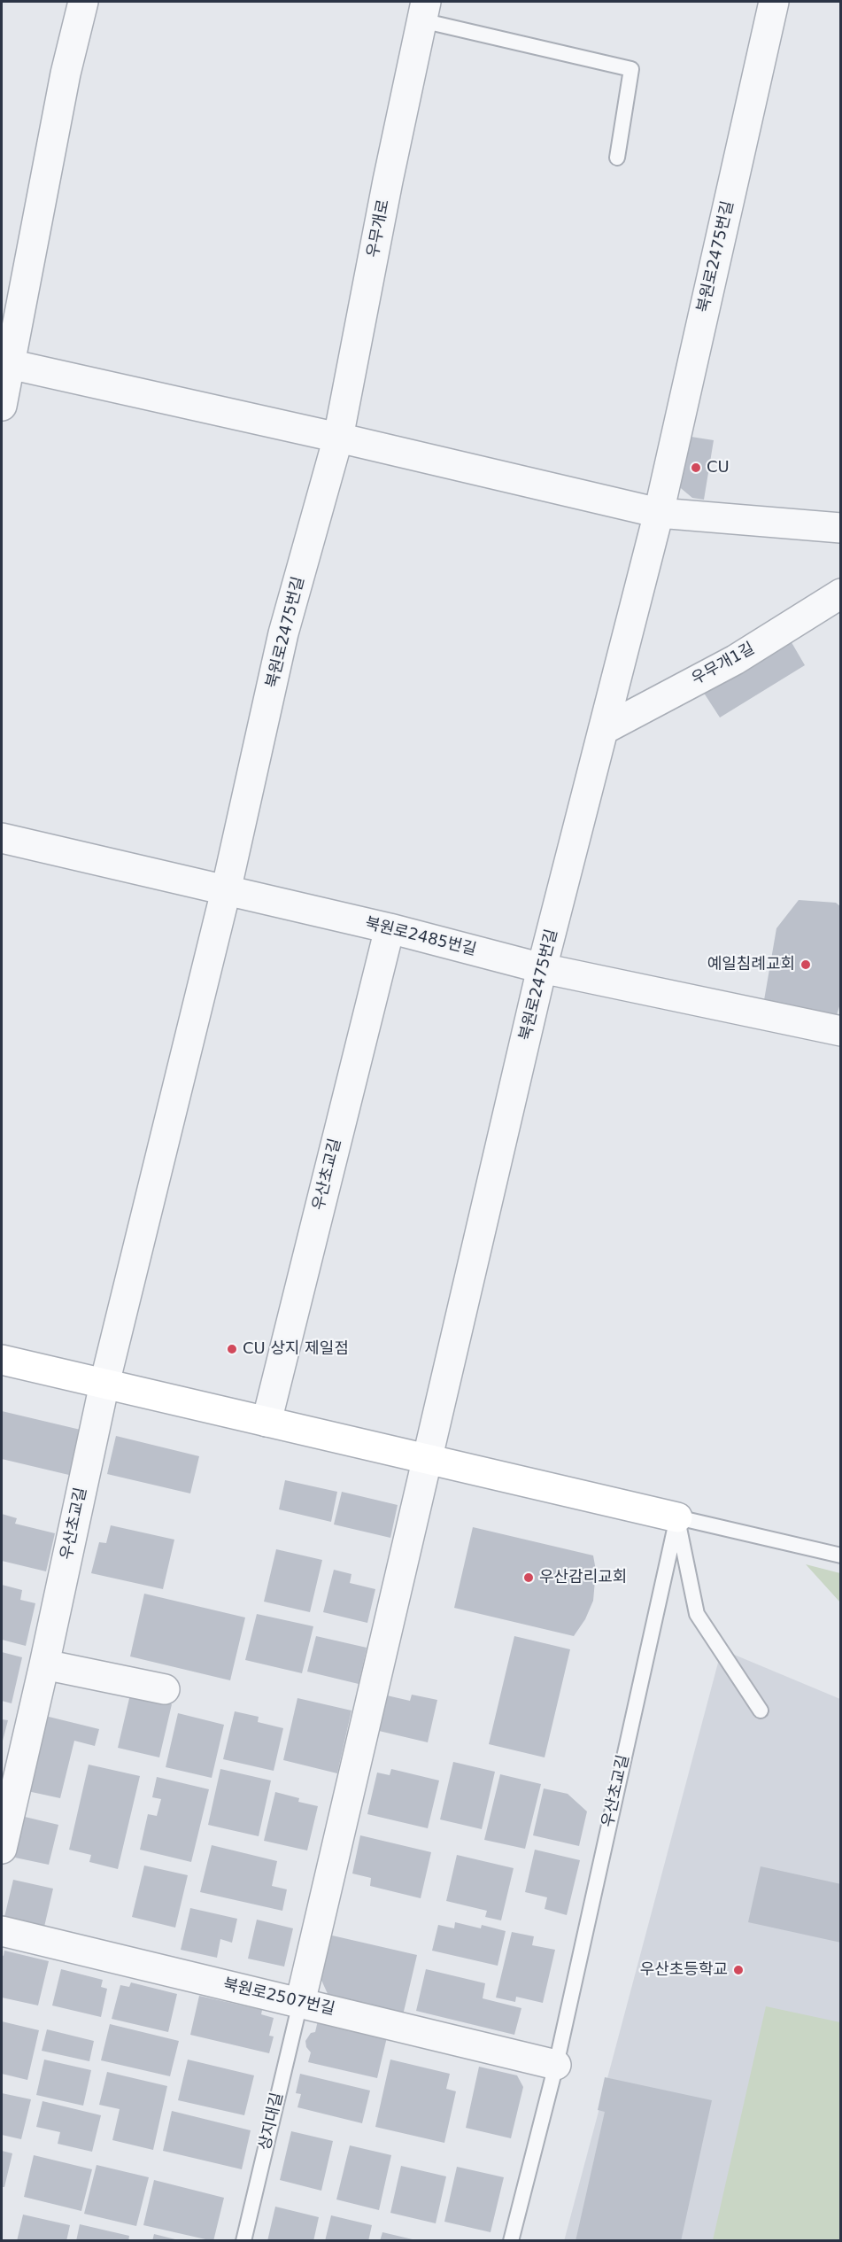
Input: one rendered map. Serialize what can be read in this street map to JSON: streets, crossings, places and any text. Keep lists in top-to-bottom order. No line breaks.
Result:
{"streets":{"street":["우무개로","북원로2475번길","우무개1길","북원로2485번길","우산초교길","북원로2507번길"],"lane":["상지대길"]},"crossings":[["우무개로","북원로2475번길"],["북원로2475번길","우무개1길"],["북원로2475번길","북원로2485번길"],["북원로2475번길","우산초교길"],["북원로2485번길","우산초교길"],["우산초교길","북원로2507번길"],["북원로2507번길","상지대길"]],"places":["CU","예일침례교회","CU 상지 제일점","우산감리교회","우산초등학교"]}
